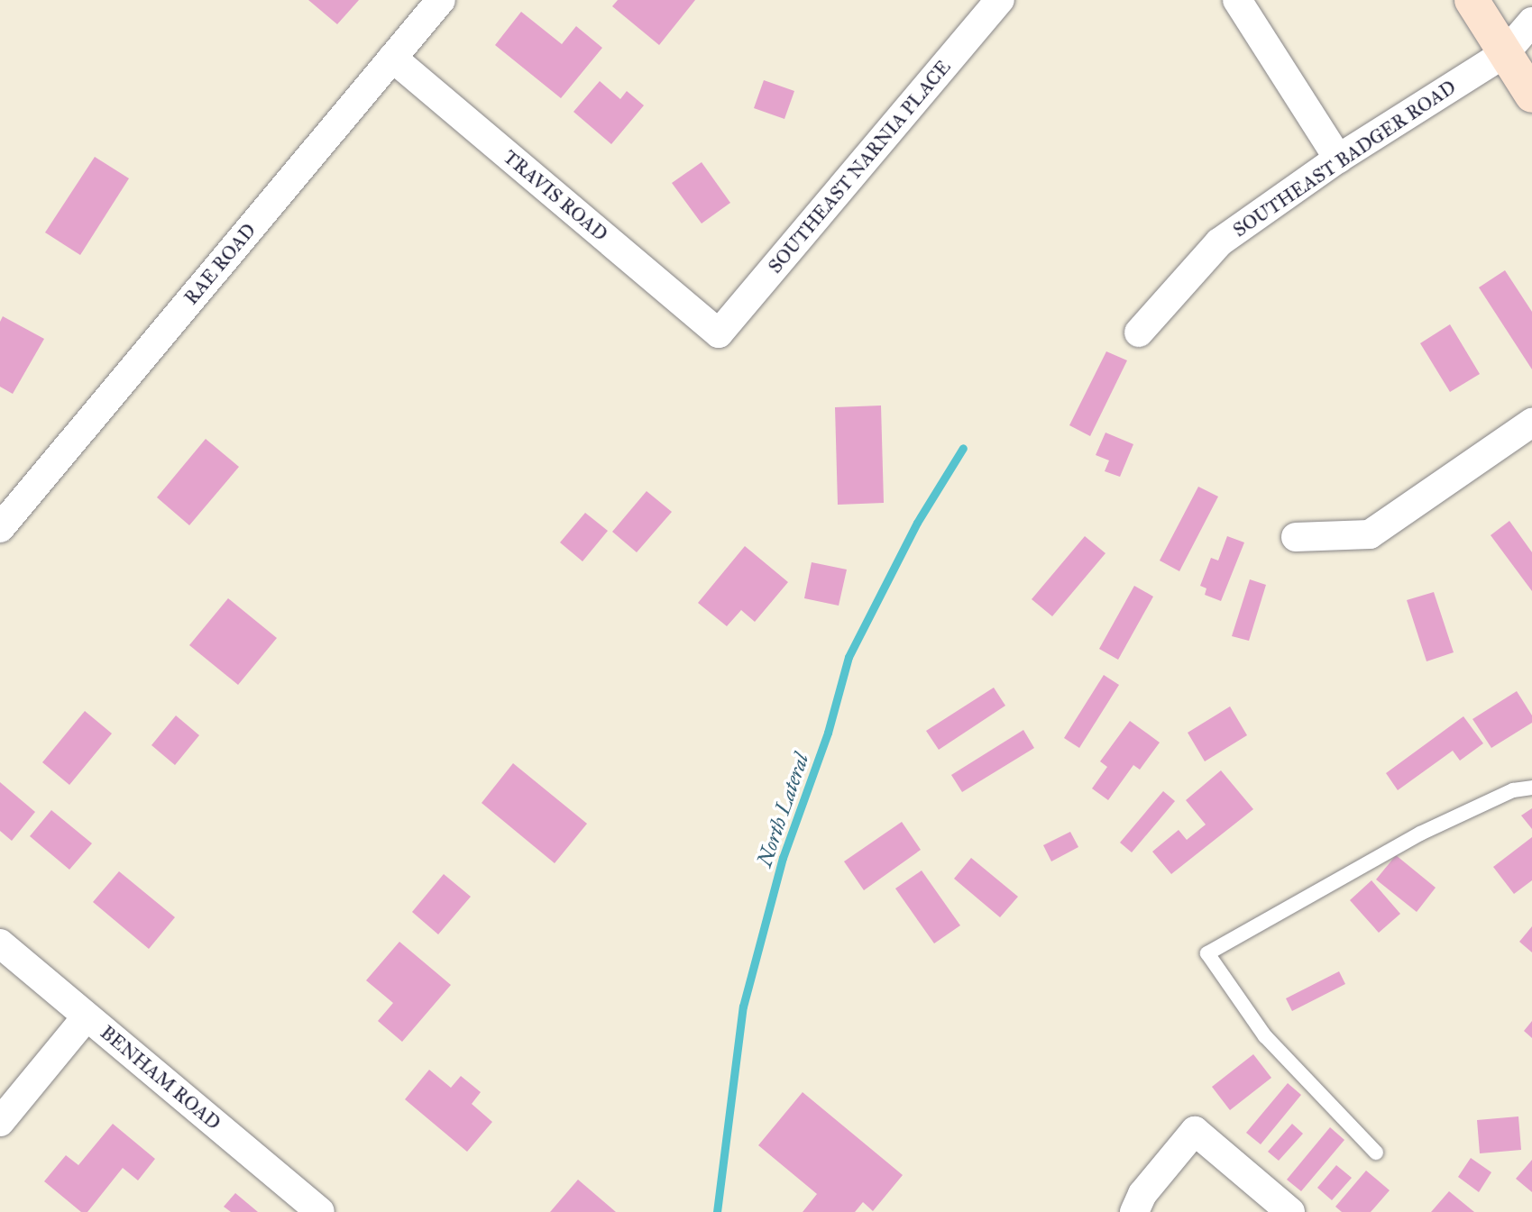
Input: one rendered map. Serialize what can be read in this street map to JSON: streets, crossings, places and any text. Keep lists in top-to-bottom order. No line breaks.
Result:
{"streets":{"street":["SOUTHEAST BADGER ROAD","SOUTHEAST NARNIA PLACE","TRAVIS ROAD","RAE ROAD","BENHAM ROAD"]},"crossings":[["SOUTHEAST NARNIA PLACE","TRAVIS ROAD"],["TRAVIS ROAD","RAE ROAD"]],"water":["North Lateral"]}
